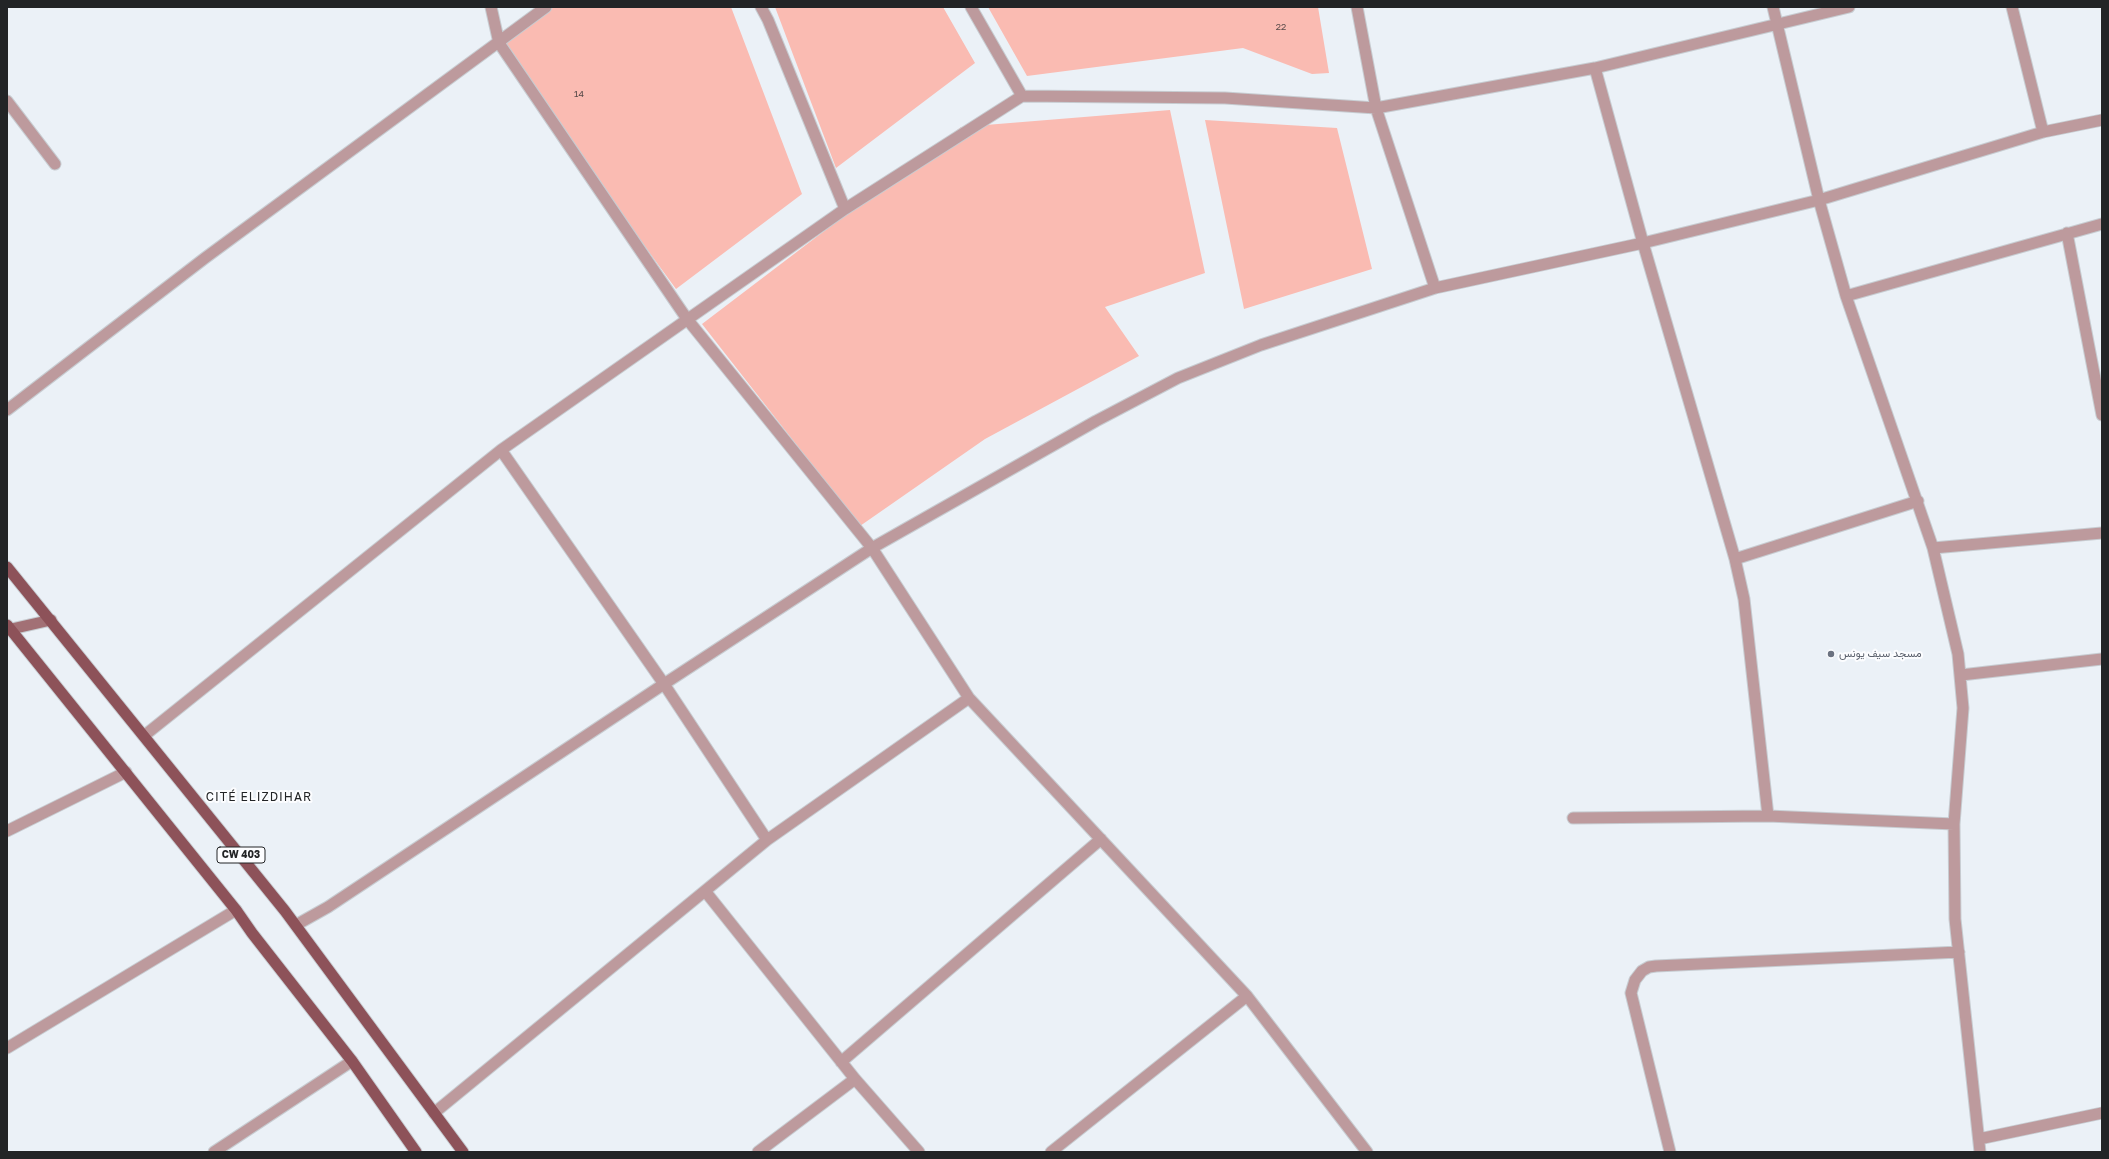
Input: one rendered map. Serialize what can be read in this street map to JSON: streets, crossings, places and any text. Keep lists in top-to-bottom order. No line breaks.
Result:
{"streets":{"main road":["CW 403"]},"districts":["CITÉ ELIZDIHAR"],"places":["مسجد سيف يونس"],"house_numbers":["22","14"]}
